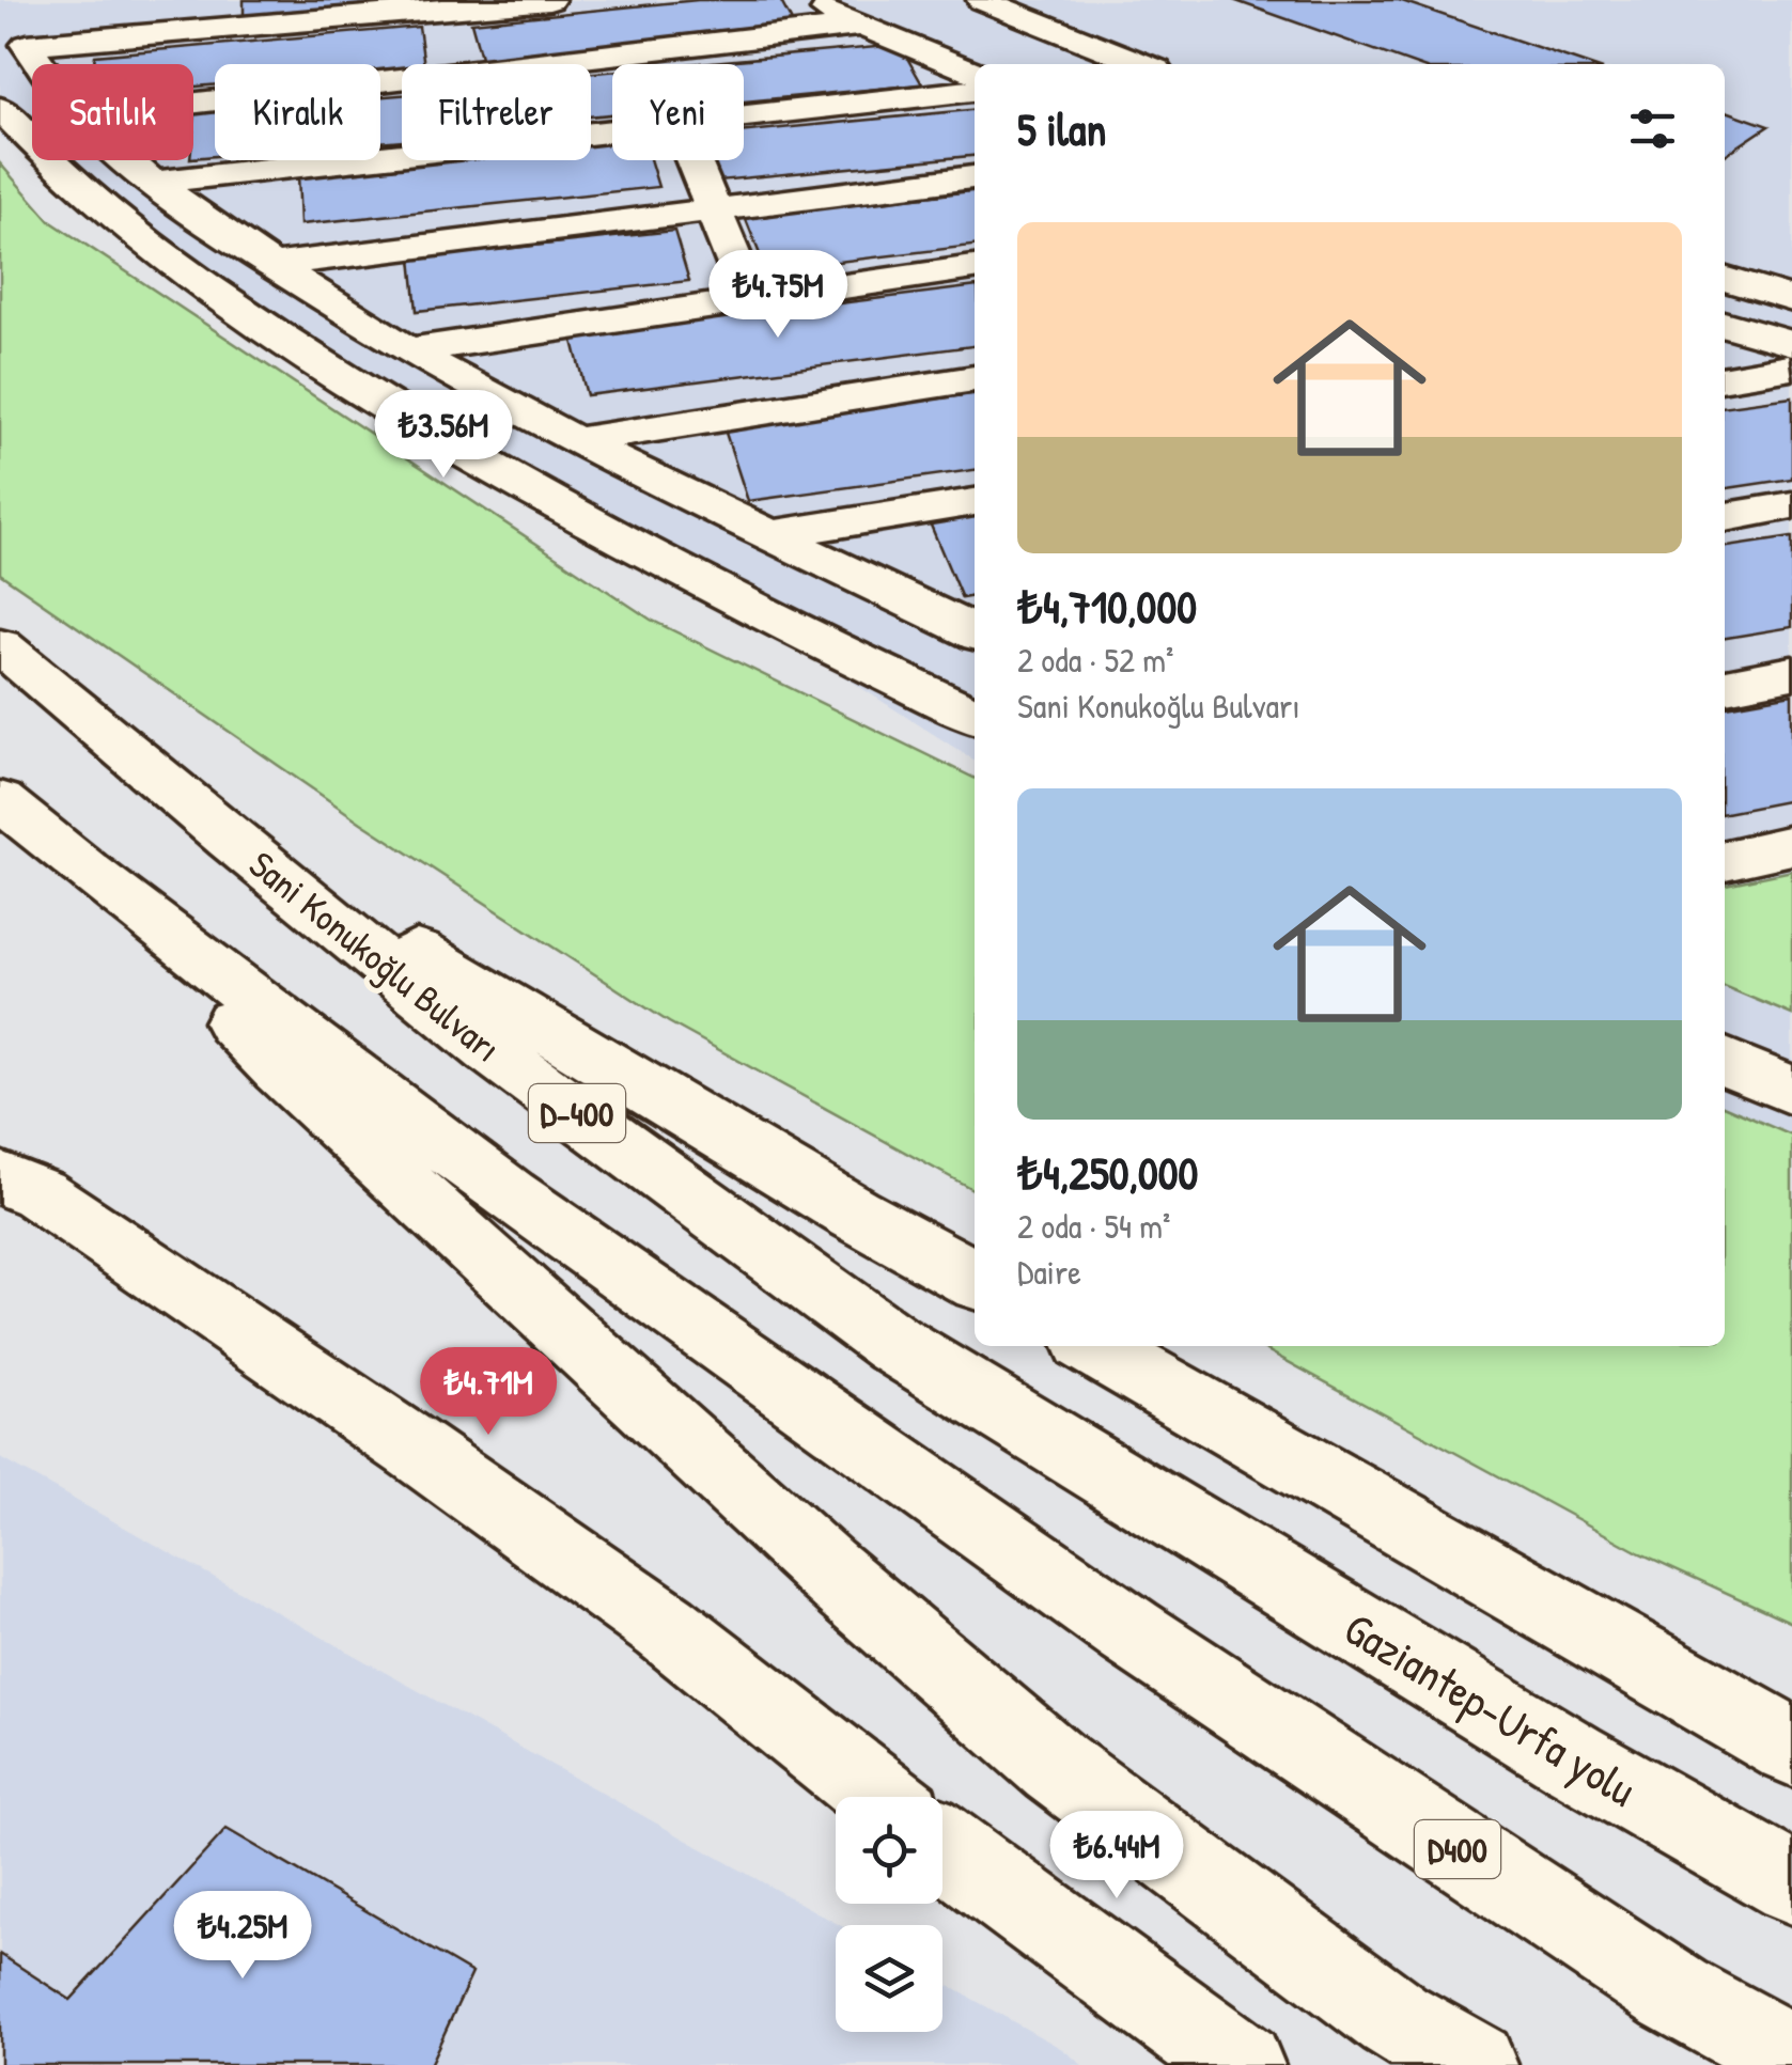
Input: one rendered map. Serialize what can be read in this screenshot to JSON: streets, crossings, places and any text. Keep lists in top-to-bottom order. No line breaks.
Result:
{"streets":{"main road":["Sani Konukoğlu Bulvarı","D-400","Gaziantep-Urfa yolu","D400"]},"crossings":[["Sani Konukoğlu Bulvarı","Gaziantep-Urfa yolu"],["D-400","D400"]],"page":{"chip":["Satılık","Kiralık","Filtreler","Yeni"],"heading":"5 ilan","list":[{"name":"₺4,710,000","note":"2 oda · 52 m² · Sani Konukoğlu Bulvarı"},{"name":"₺4,250,000","note":"2 oda · 54 m² · Daire"}],"price":["₺4.75M","₺3.56M","₺4.71M","₺6.44M","₺4.25M"]}}
